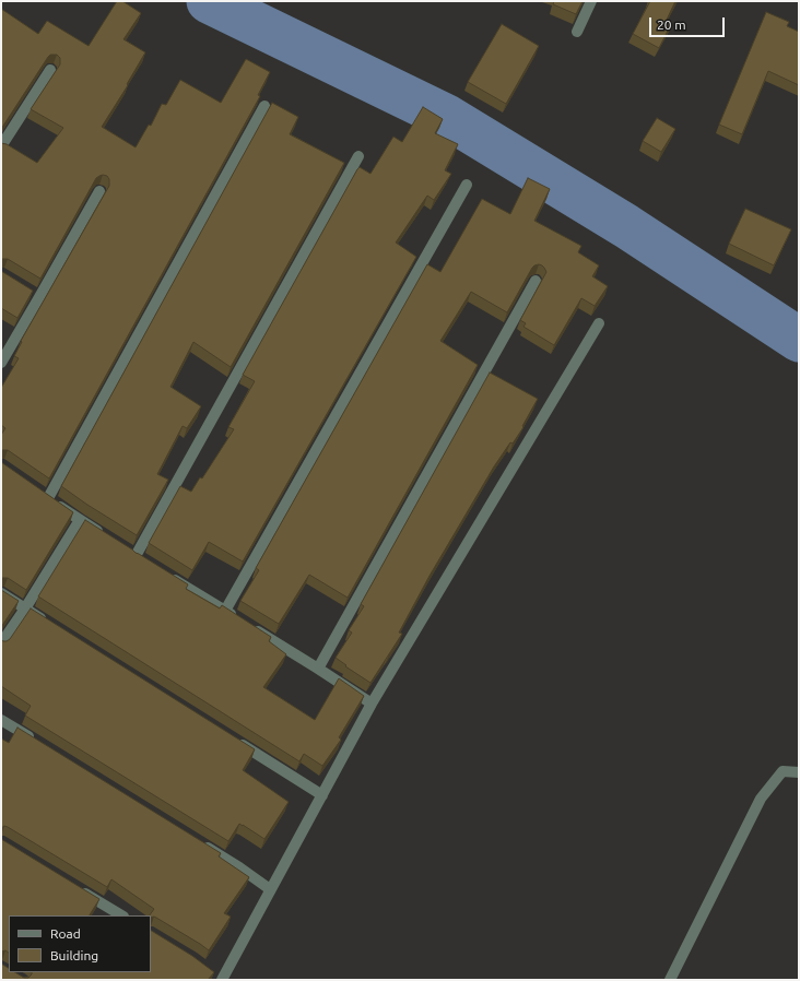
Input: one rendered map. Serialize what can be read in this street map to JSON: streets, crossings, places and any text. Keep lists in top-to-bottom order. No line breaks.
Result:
{"legend":["Road","Building"],"scale_bar":"20 m"}
